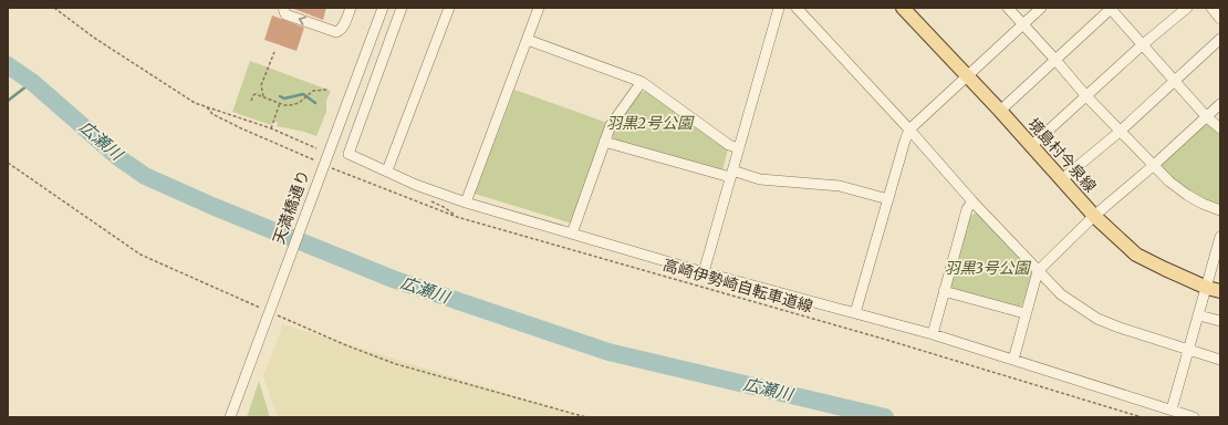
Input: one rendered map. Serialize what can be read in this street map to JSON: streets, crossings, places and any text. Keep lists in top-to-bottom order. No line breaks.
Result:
{"streets":{"main road":["境島村今泉線"],"street":["天満橋通り"],"path":["高崎伊勢崎自転車道線"]},"crossings":[["天満橋通り","高崎伊勢崎自転車道線"]],"water":["広瀬川"],"parks":["羽黒2号公園","羽黒3号公園"]}
